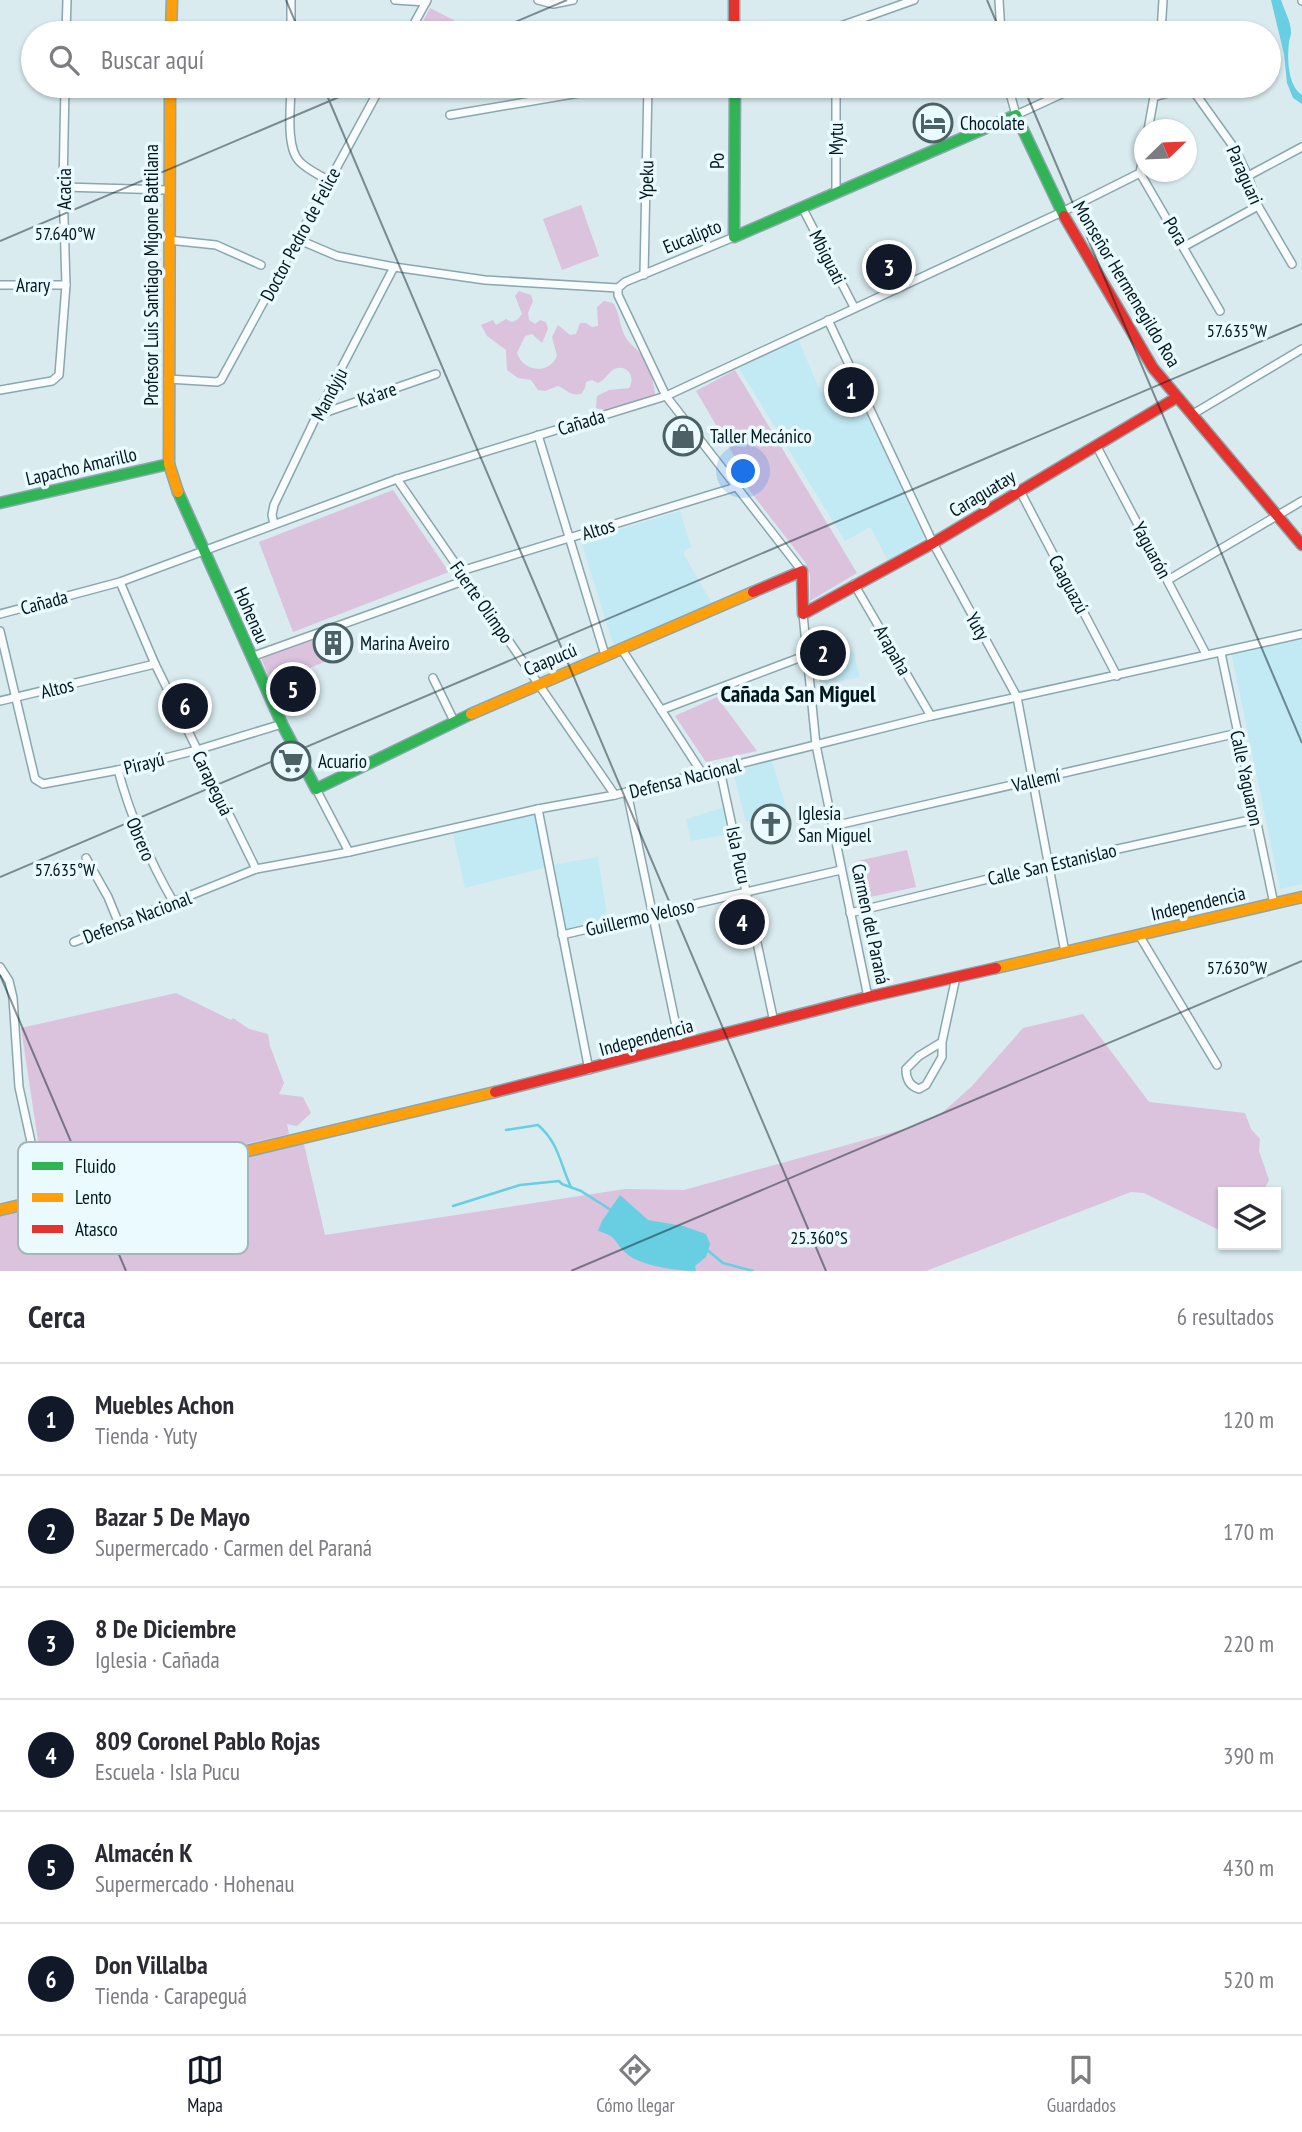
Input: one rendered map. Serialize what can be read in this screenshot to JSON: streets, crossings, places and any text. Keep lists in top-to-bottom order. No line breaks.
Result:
{"streets":{"street":["Mytu","Po","Paraguari","Ypeku","Acacia","Pora","Doctor Pedro de Felice","Eucalipto","Mbiguati","Profesor Luis Santiago Migone Battilana","Monseñor Hermenegildo Roa","Arary","Mandyju","Ka'are","Cañada","Lapacho Amarillo","Caraguatay","Altos","Yaguarón","Caaguazú","Fuerte Olimpo","Hohenau","Yuty","Arapaha","Caapucú","Pirayú","Defensa Nacional","Calle Yaguaron","Vallemí","Carapeguá","Obrero","Isla Pucu","Calle San Estanislao","Independencia","Guillermo Veloso","Carmen del Paraná"]},"crossings":[["Mytu","Eucalipto"],["Po","Eucalipto"],["Ypeku","Eucalipto"],["Acacia","Arary"],["Doctor Pedro de Felice","Profesor Luis Santiago Migone Battilana"],["Eucalipto","Mbiguati"],["Eucalipto","Monseñor Hermenegildo Roa"],["Mbiguati","Cañada"],["Profesor Luis Santiago Migone Battilana","Lapacho Amarillo"],["Profesor Luis Santiago Migone Battilana","Hohenau"],["Monseñor Hermenegildo Roa","Cañada"],["Monseñor Hermenegildo Roa","Caraguatay"],["Mandyju","Ka'are"],["Mandyju","Cañada"],["Cañada","Fuerte Olimpo"],["Cañada","Hohenau"],["Cañada","Yuty"],["Cañada","Carapeguá"],["Lapacho Amarillo","Hohenau"],["Caraguatay","Yaguarón"],["Caraguatay","Caaguazú"],["Caraguatay","Yuty"],["Caraguatay","Arapaha"],["Caraguatay","Carmen del Paraná"],["Altos","Fuerte Olimpo"],["Altos","Pirayú"],["Altos","Carapeguá"],["Yaguarón","Defensa Nacional"],["Caaguazú","Defensa Nacional"],["Fuerte Olimpo","Caapucú"],["Fuerte Olimpo","Defensa Nacional"],["Hohenau","Caapucú"],["Hohenau","Pirayú"],["Hohenau","Defensa Nacional"],["Yuty","Defensa Nacional"],["Yuty","Vallemí"],["Yuty","Calle San Estanislao"],["Yuty","Independencia"],["Arapaha","Defensa Nacional"],["Caapucú","Carmen del Paraná"],["Pirayú","Carapeguá"],["Pirayú","Obrero"],["Defensa Nacional","Calle Yaguaron"],["Defensa Nacional","Carapeguá"],["Defensa Nacional","Obrero"],["Defensa Nacional","Isla Pucu"],["Defensa Nacional","Carmen del Paraná"],["Calle Yaguaron","Vallemí"],["Calle Yaguaron","Calle San Estanislao"],["Calle Yaguaron","Independencia"],["Vallemí","Carmen del Paraná"],["Isla Pucu","Independencia"],["Isla Pucu","Guillermo Veloso"],["Calle San Estanislao","Carmen del Paraná"],["Independencia","Carmen del Paraná"],["Guillermo Veloso","Carmen del Paraná"]],"districts":["Cañada San Miguel"],"places":{"hotel":["Chocolate"],"shop":["Taller Mecánico"],"building":["Marina Aveiro"],"supermarket":["Acuario"],"church":["Iglesia San Miguel"]},"legend":["Fluido","Lento","Atasco"],"north":"top right","page":{"search":"Buscar aquí","pins":["3","1","2","5","6","4"],"heading":["Cerca","6 resultados"],"list":[{"mark":"1","name":"Muebles Achon","note":"Tienda · Yuty","value":"120 m"},{"mark":"2","name":"Bazar 5 De Mayo","note":"Supermercado · Carmen del Paraná","value":"170 m"},{"mark":"3","name":"8 De Diciembre","note":"Iglesia · Cañada","value":"220 m"},{"mark":"4","name":"809 Coronel Pablo Rojas","note":"Escuela · Isla Pucu","value":"390 m"},{"mark":"5","name":"Almacén K","note":"Supermercado · Hohenau","value":"430 m"},{"mark":"6","name":"Don Villalba","note":"Tienda · Carapeguá","value":"520 m"}],"nav":["Mapa","Cómo llegar","Guardados"]},"coordinates":["57.640°W","57.635°W","57.630°W","25.360°S"]}
